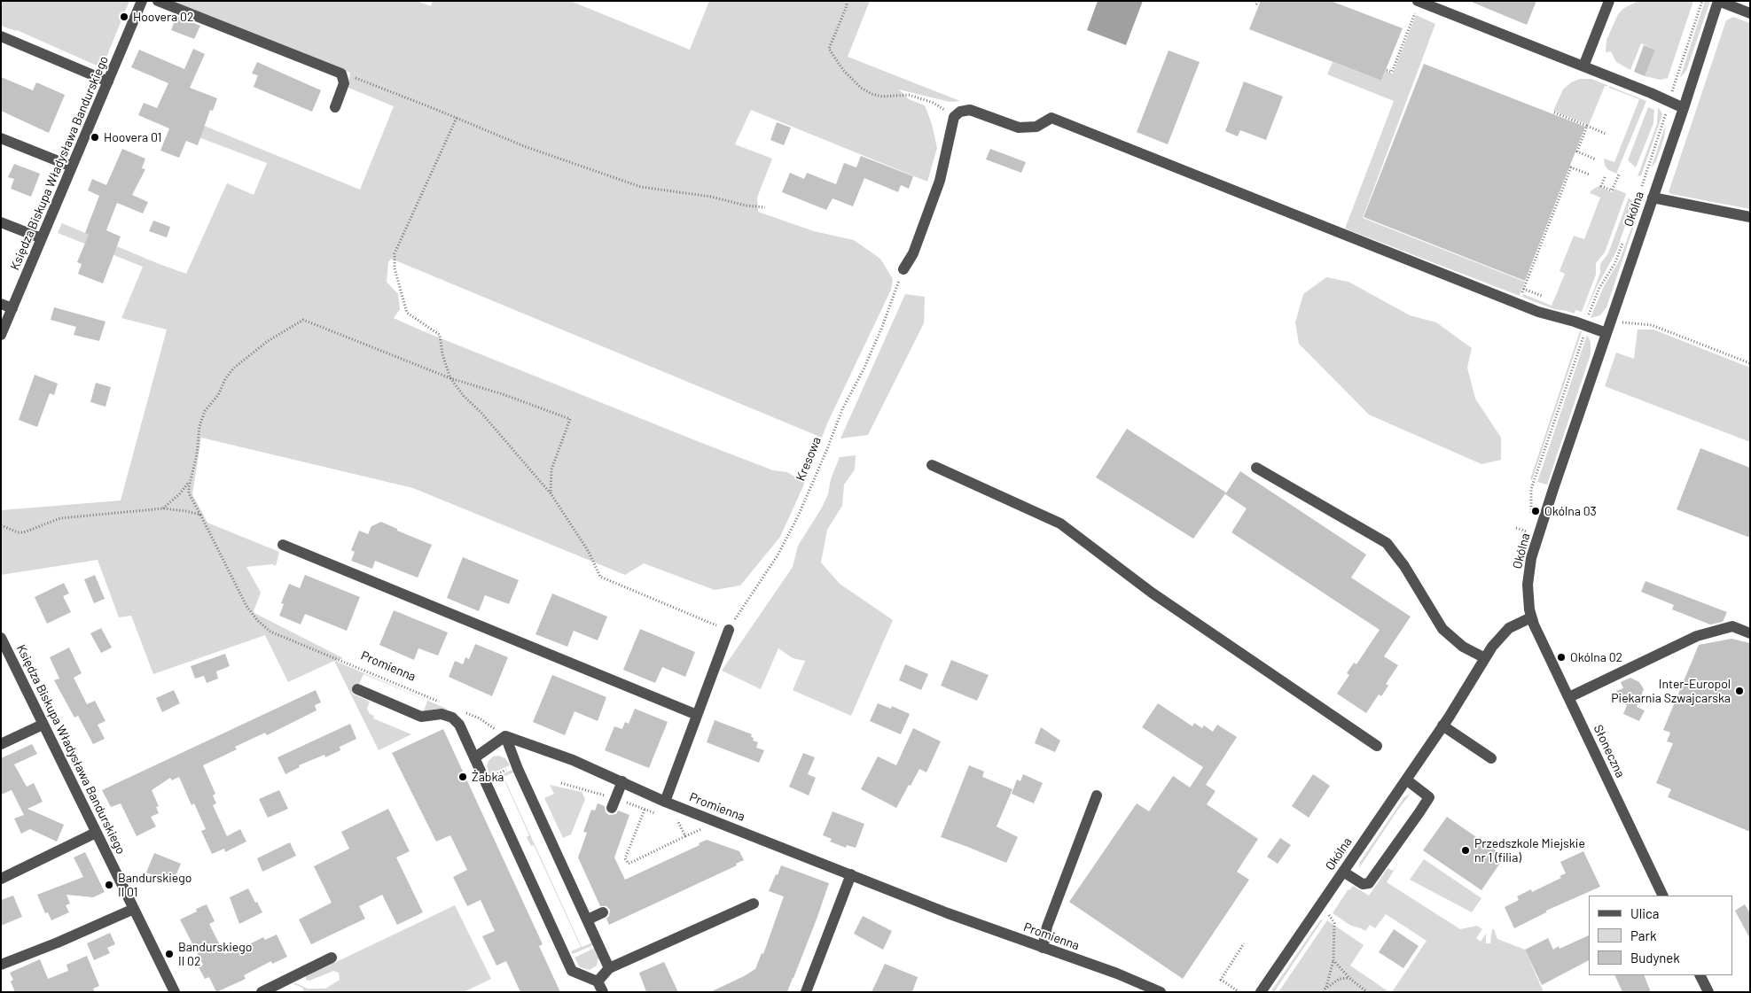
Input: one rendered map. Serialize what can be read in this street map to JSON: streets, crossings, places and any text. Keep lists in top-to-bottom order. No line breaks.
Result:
{"streets":{"street":["Księdza Biskupa Władysława Bandurskiego","Okólna","Promienna","Słoneczna"],"path":["Kresowa"]},"crossings":[["Okólna","Słoneczna"]],"places":["Hoovera 02","Hoovera 01","Okólna 03","Okólna 02","Inter-Europol Piekarnia Szwajcarska","Żabka","Przedszkole Miejskie nr 1 (filia)","Bandurskiego II 01","Bandurskiego II 02"],"legend":["Ulica","Park","Budynek"]}
